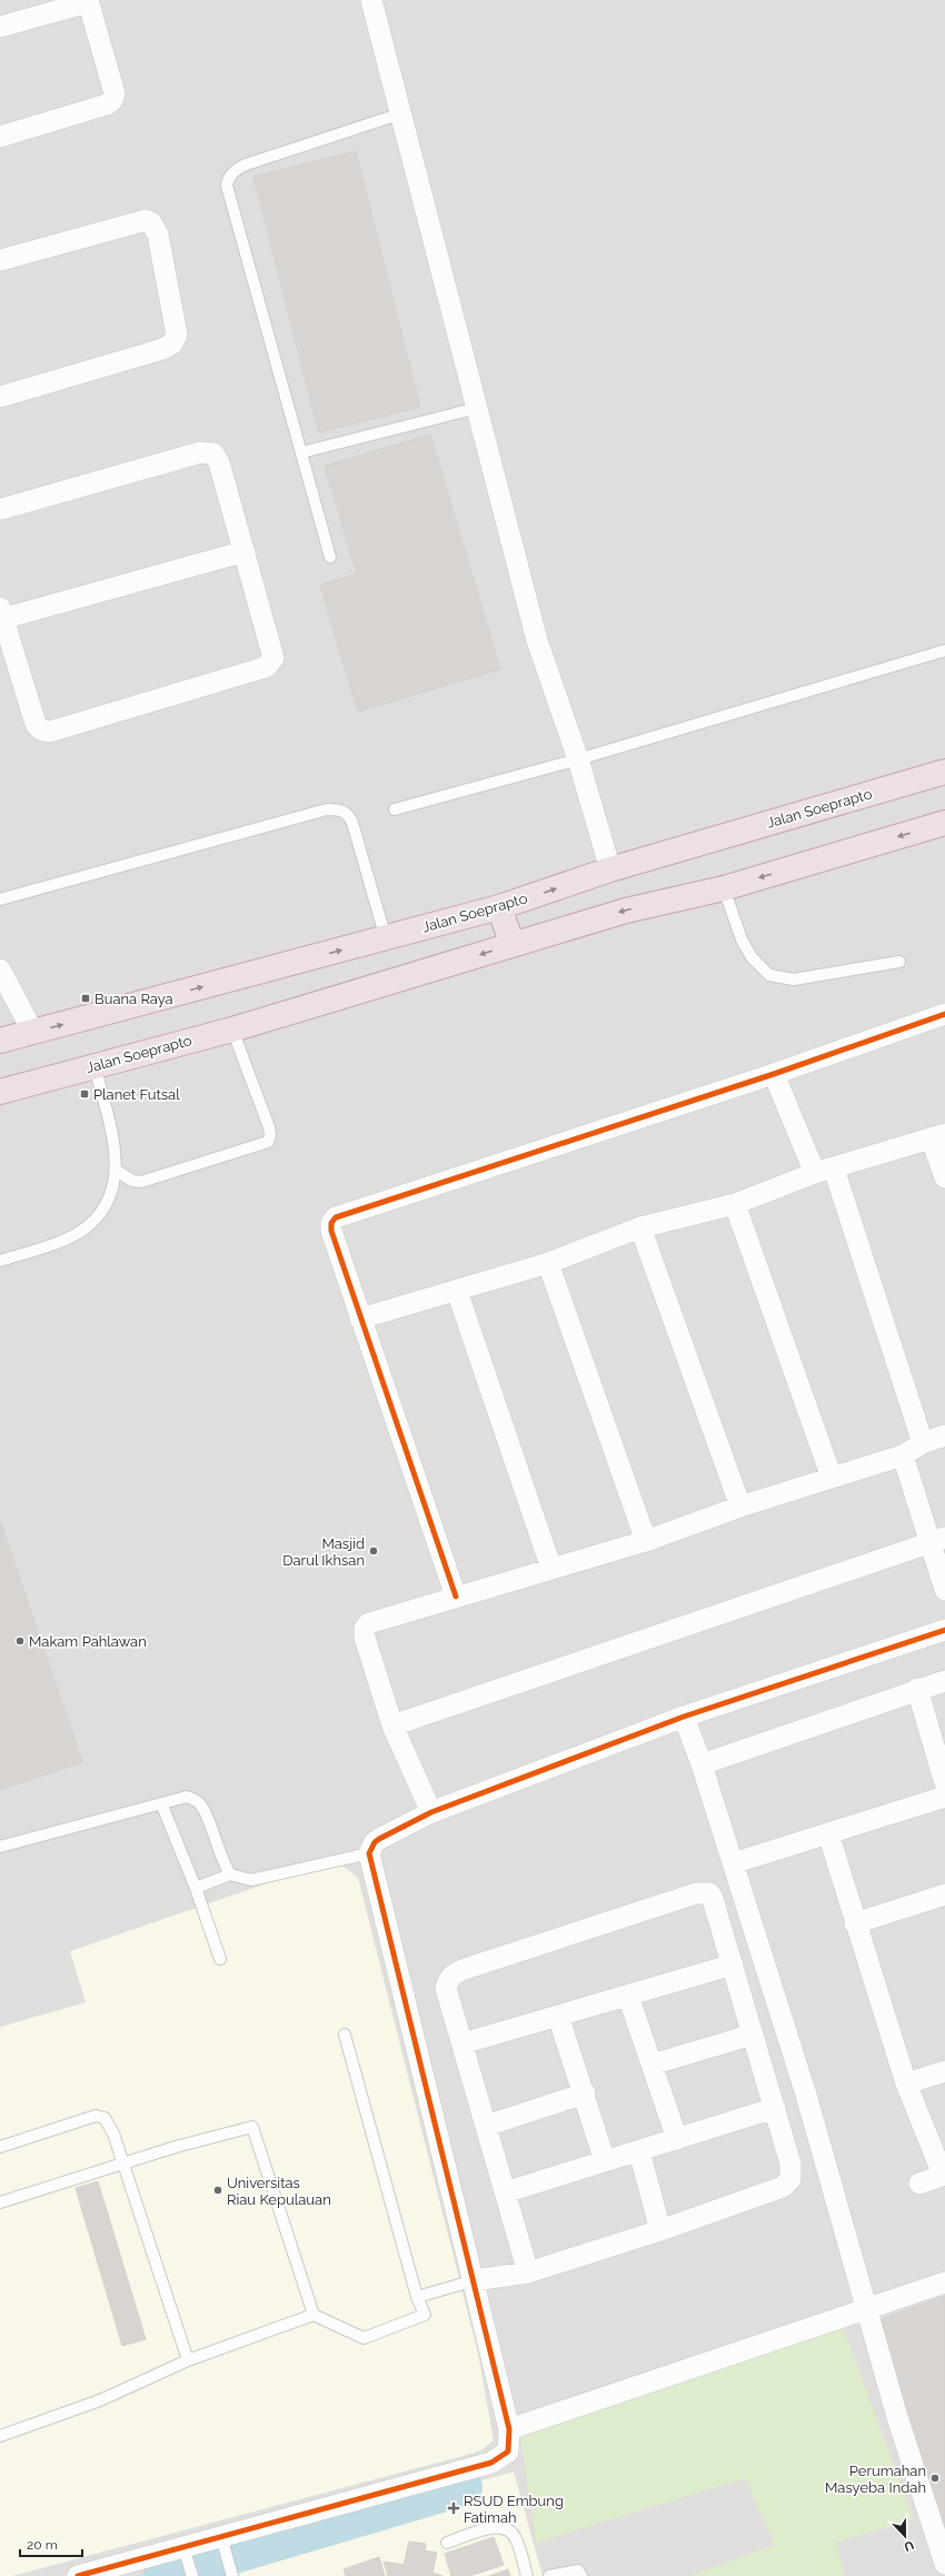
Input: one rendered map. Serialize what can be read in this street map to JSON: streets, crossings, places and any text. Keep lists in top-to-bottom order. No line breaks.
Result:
{"streets":{"highway":["Jalan Soeprapto"]},"places":{"transit":["Buana Raya","Planet Futsal"],"other":["Masjid Darul Ikhsan","Makam Pahlawan","Universitas Riau Kepulauan","Perumahan Masyeba Indah"],"health":["RSUD Embung Fatimah"]},"scale_bar":"20 m","north":"bottom"}
